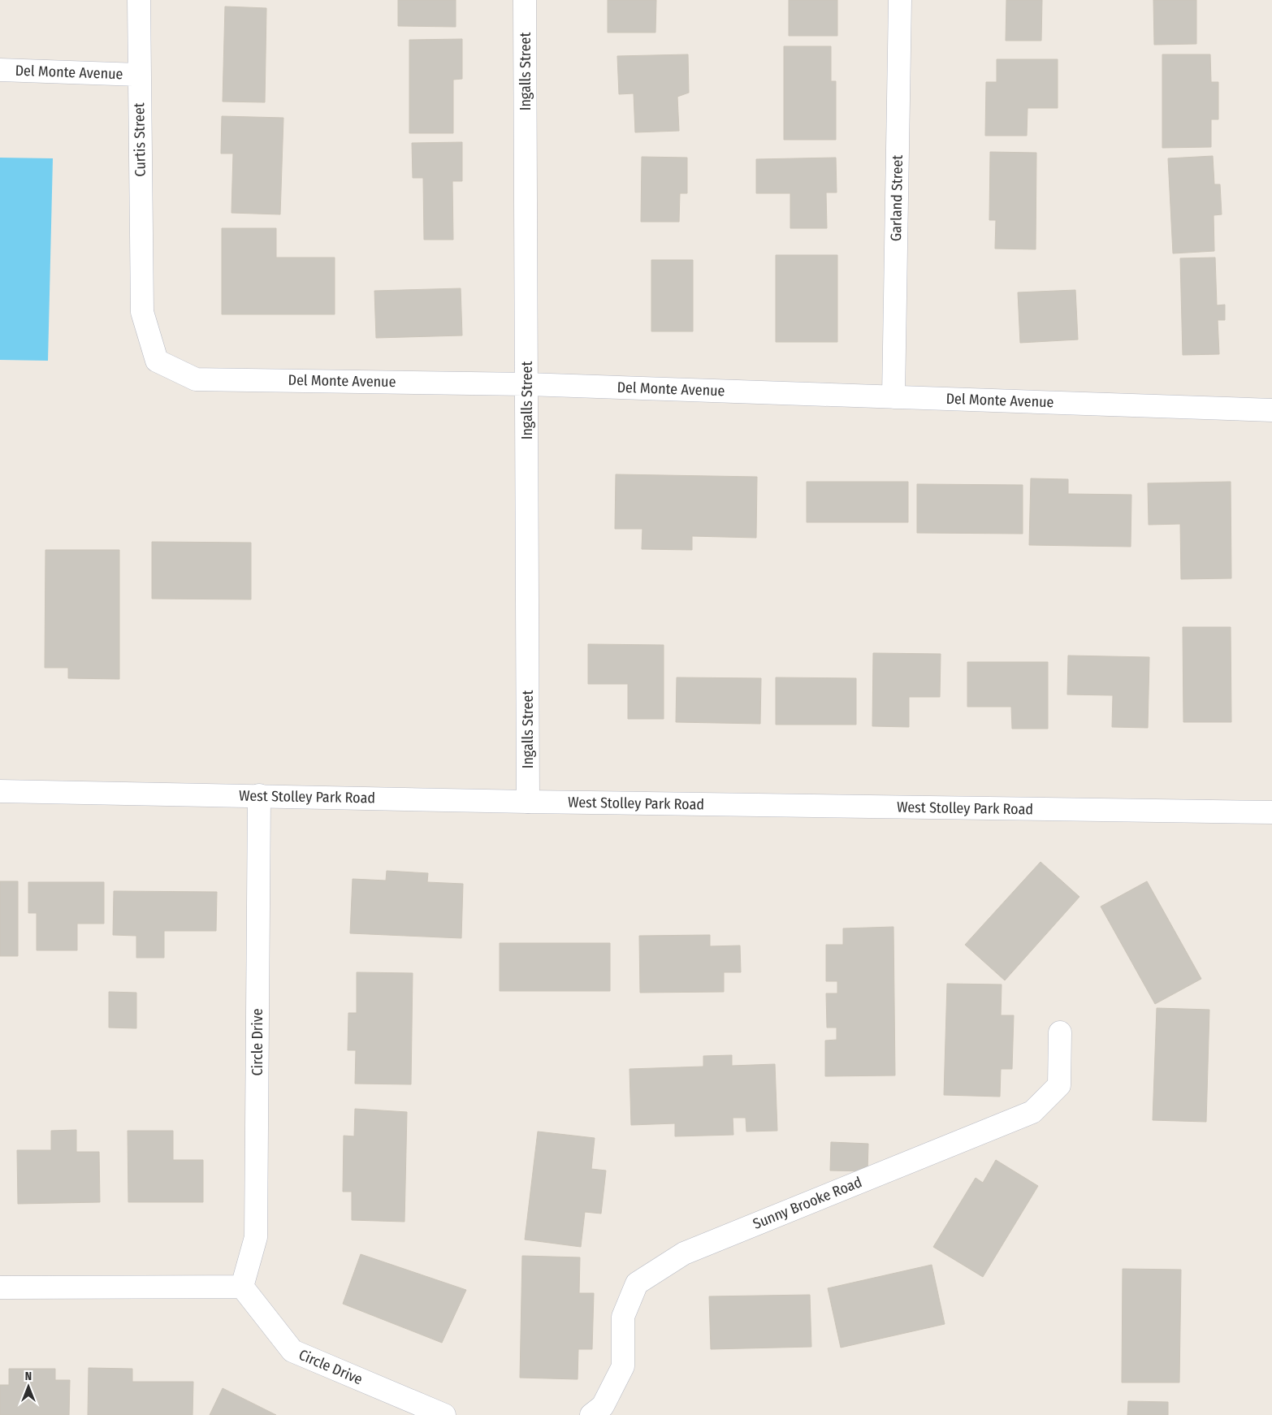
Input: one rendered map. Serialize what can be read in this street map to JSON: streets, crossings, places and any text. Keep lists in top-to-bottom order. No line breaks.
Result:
{"streets":{"street":["Ingalls Street","Del Monte Avenue","Curtis Street","Garland Street","West Stolley Park Road","Circle Drive","Sunny Brooke Road"]},"crossings":[["Ingalls Street","Del Monte Avenue"],["Ingalls Street","West Stolley Park Road"],["Del Monte Avenue","Curtis Street"],["Del Monte Avenue","Garland Street"],["West Stolley Park Road","Circle Drive"]],"north":"top"}
